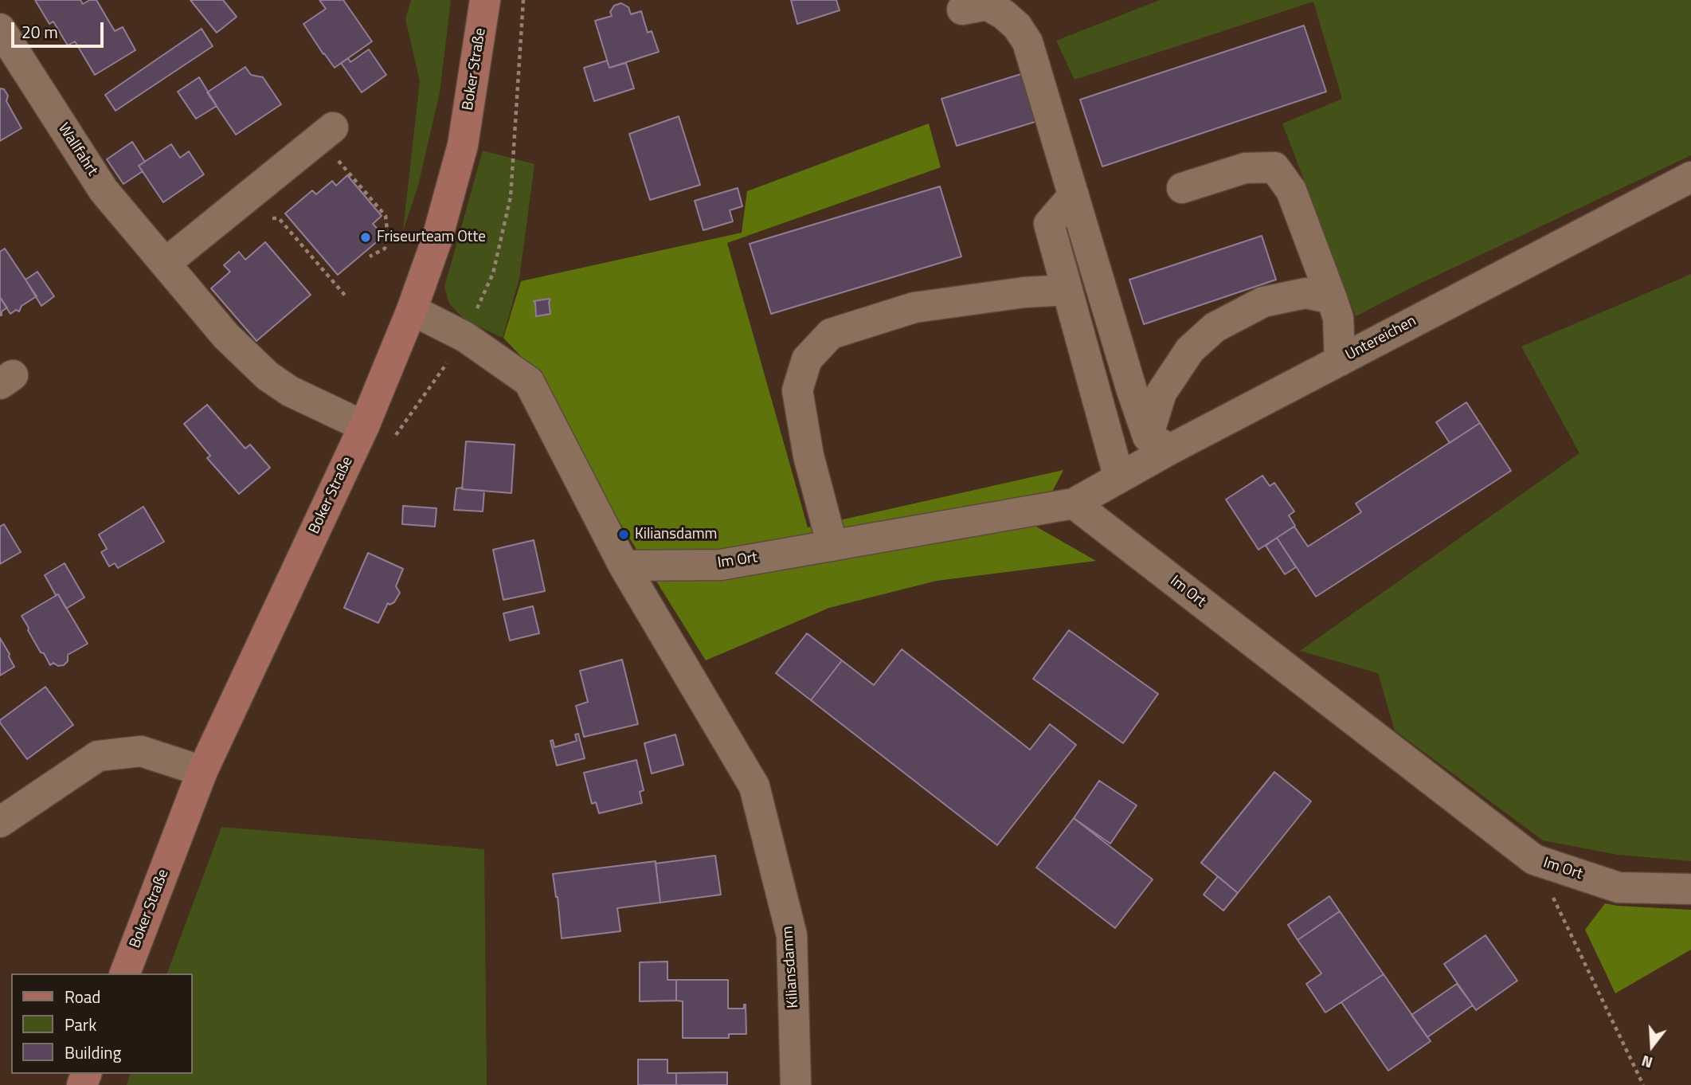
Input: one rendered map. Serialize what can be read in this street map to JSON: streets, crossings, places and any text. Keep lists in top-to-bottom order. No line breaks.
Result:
{"streets":{"main road":["Boker Straße"],"street":["Wallfahrt","Untereichen","Im Ort","Kiliansdamm"]},"crossings":[["Boker Straße","Wallfahrt"],["Boker Straße","Kiliansdamm"],["Untereichen","Im Ort"],["Im Ort","Kiliansdamm"]],"places":["Friseurteam Otte","Kiliansdamm"],"legend":["Road","Park","Building"],"scale_bar":"20 m","north":"bottom"}
